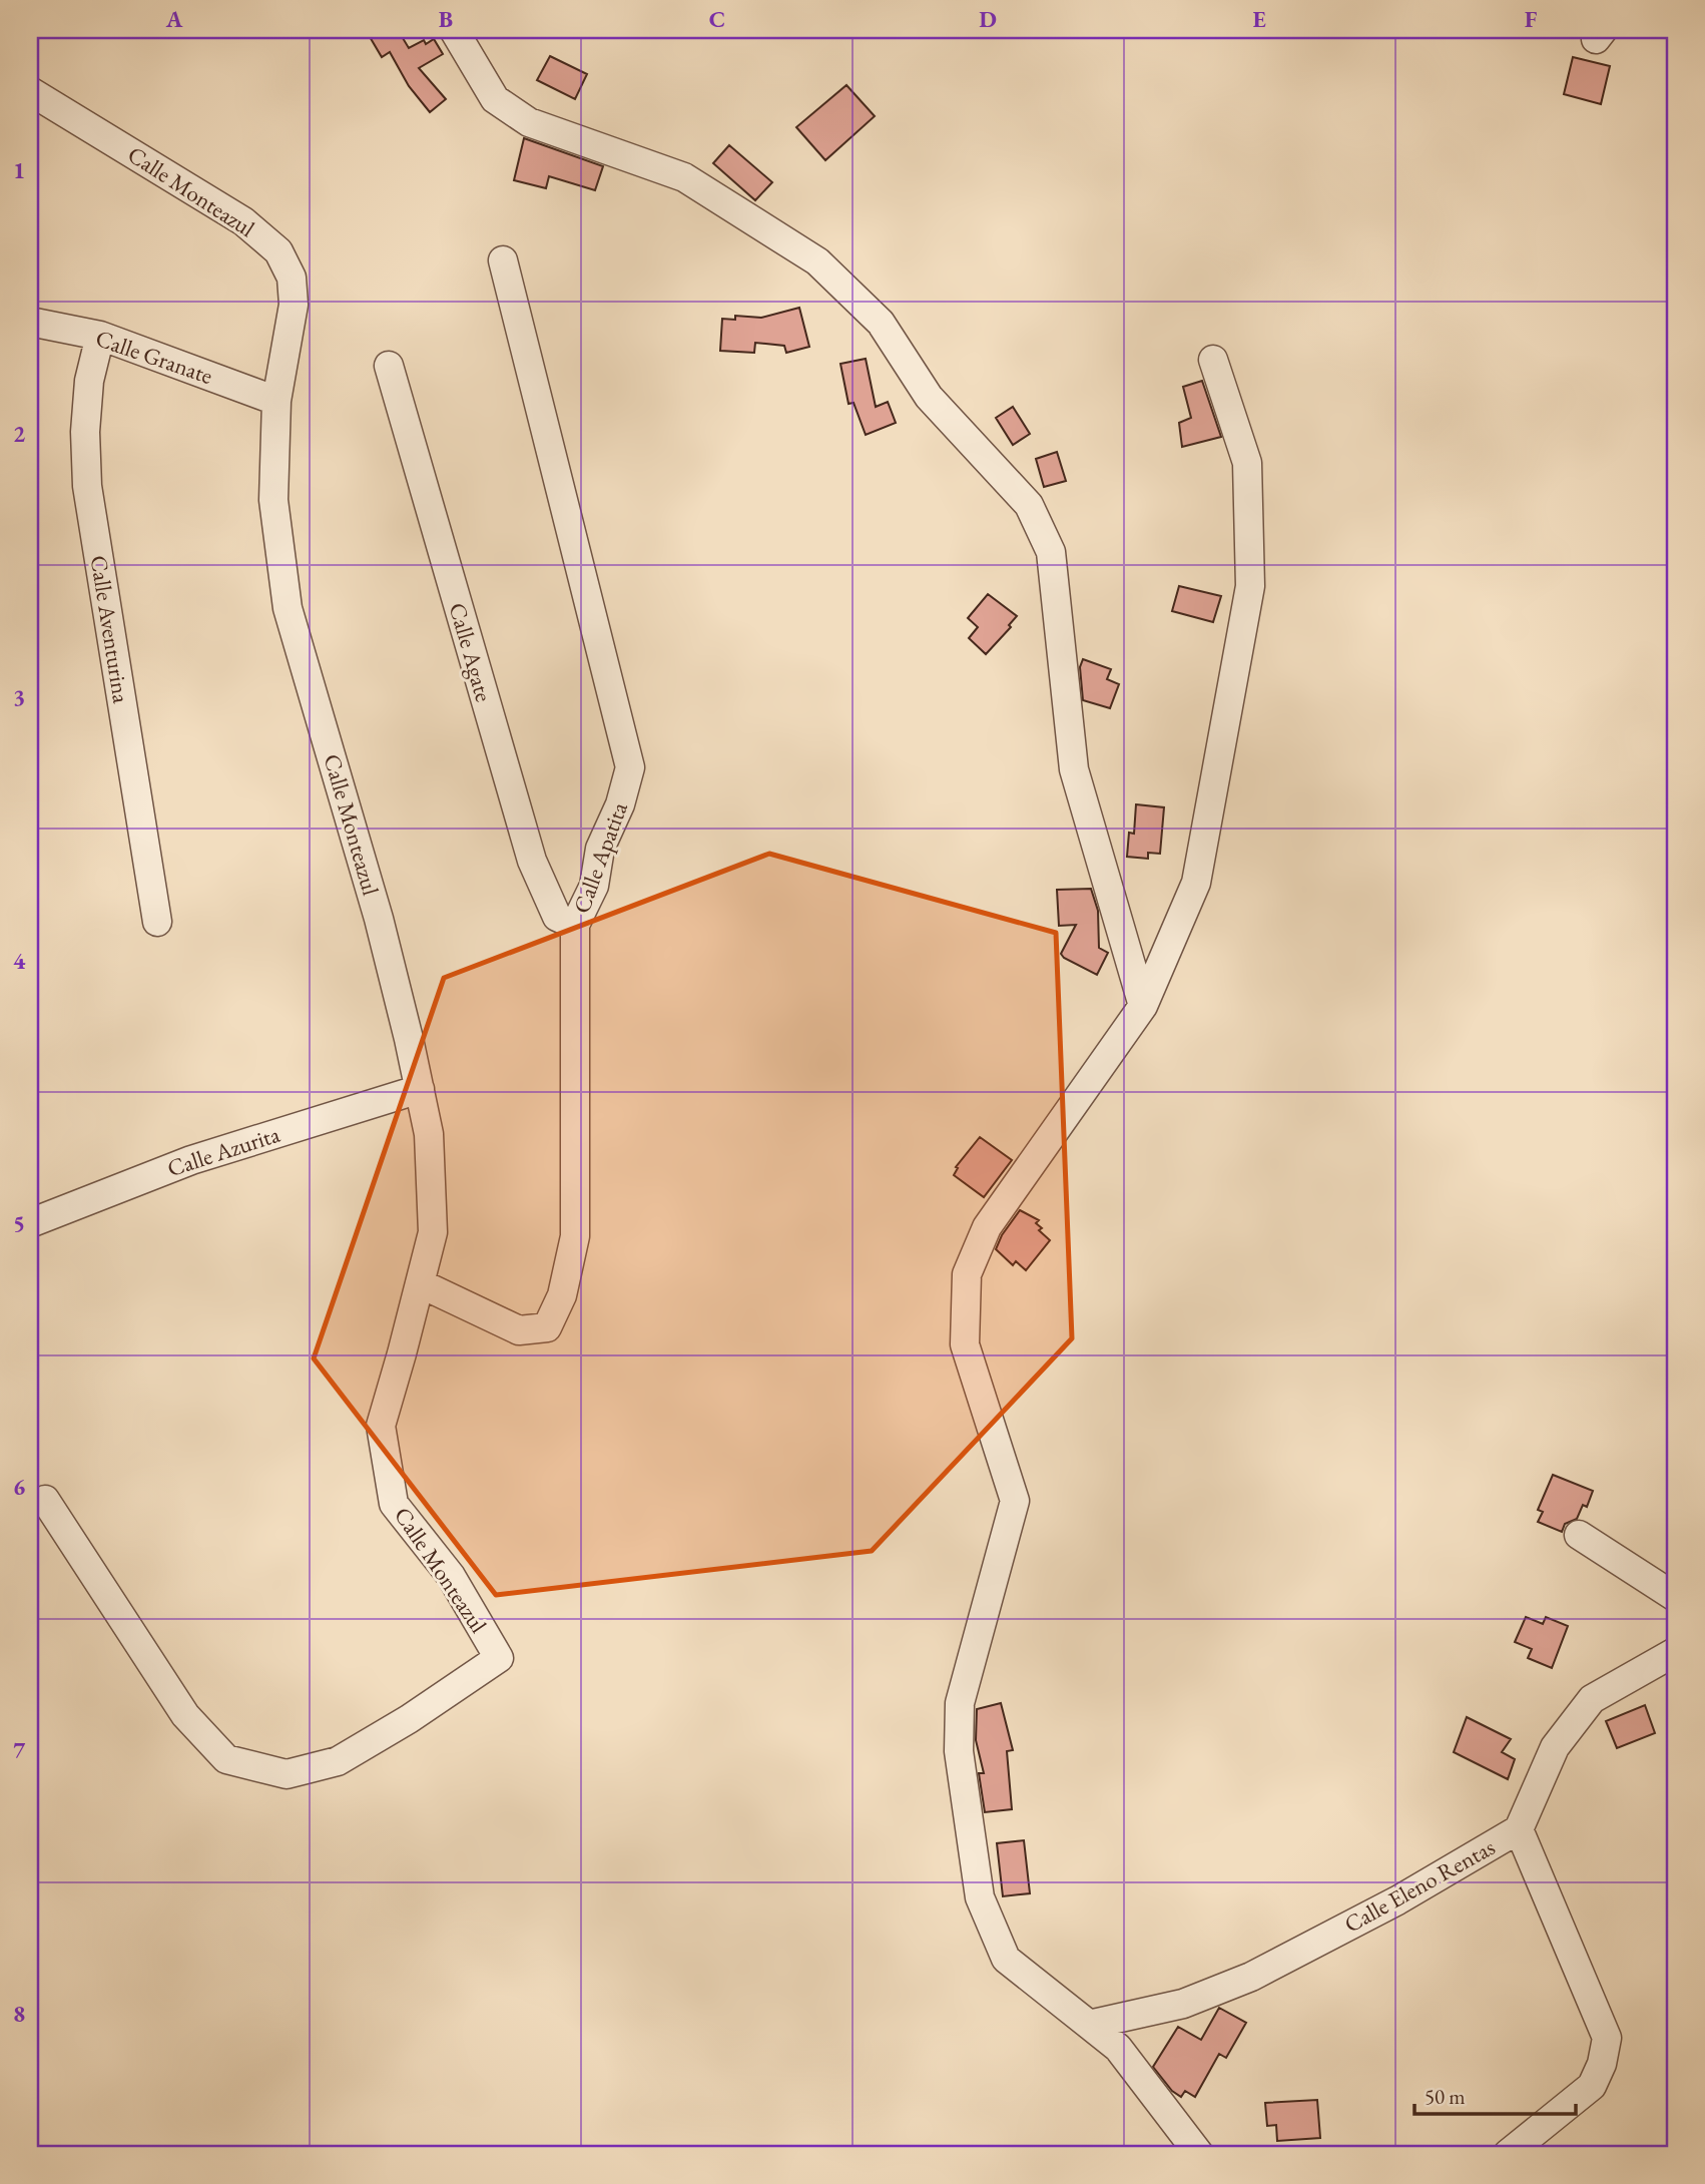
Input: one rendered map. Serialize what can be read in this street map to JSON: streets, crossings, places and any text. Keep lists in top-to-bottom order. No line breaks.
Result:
{"streets":{"street":["Calle Monteazul","Calle Granate","Calle Aventurina","Calle Agate","Calle Apatita","Calle Azurita","Calle Eleno Rentas"]},"crossings":[["Calle Monteazul","Calle Granate"],["Calle Monteazul","Calle Apatita"],["Calle Monteazul","Calle Azurita"],["Calle Granate","Calle Aventurina"],["Calle Agate","Calle Apatita"]],"scale_bar":"50 m","grid":{"columns":["A","B","C","D","E","F"],"rows":["1","2","3","4","5","6","7","8"]}}
